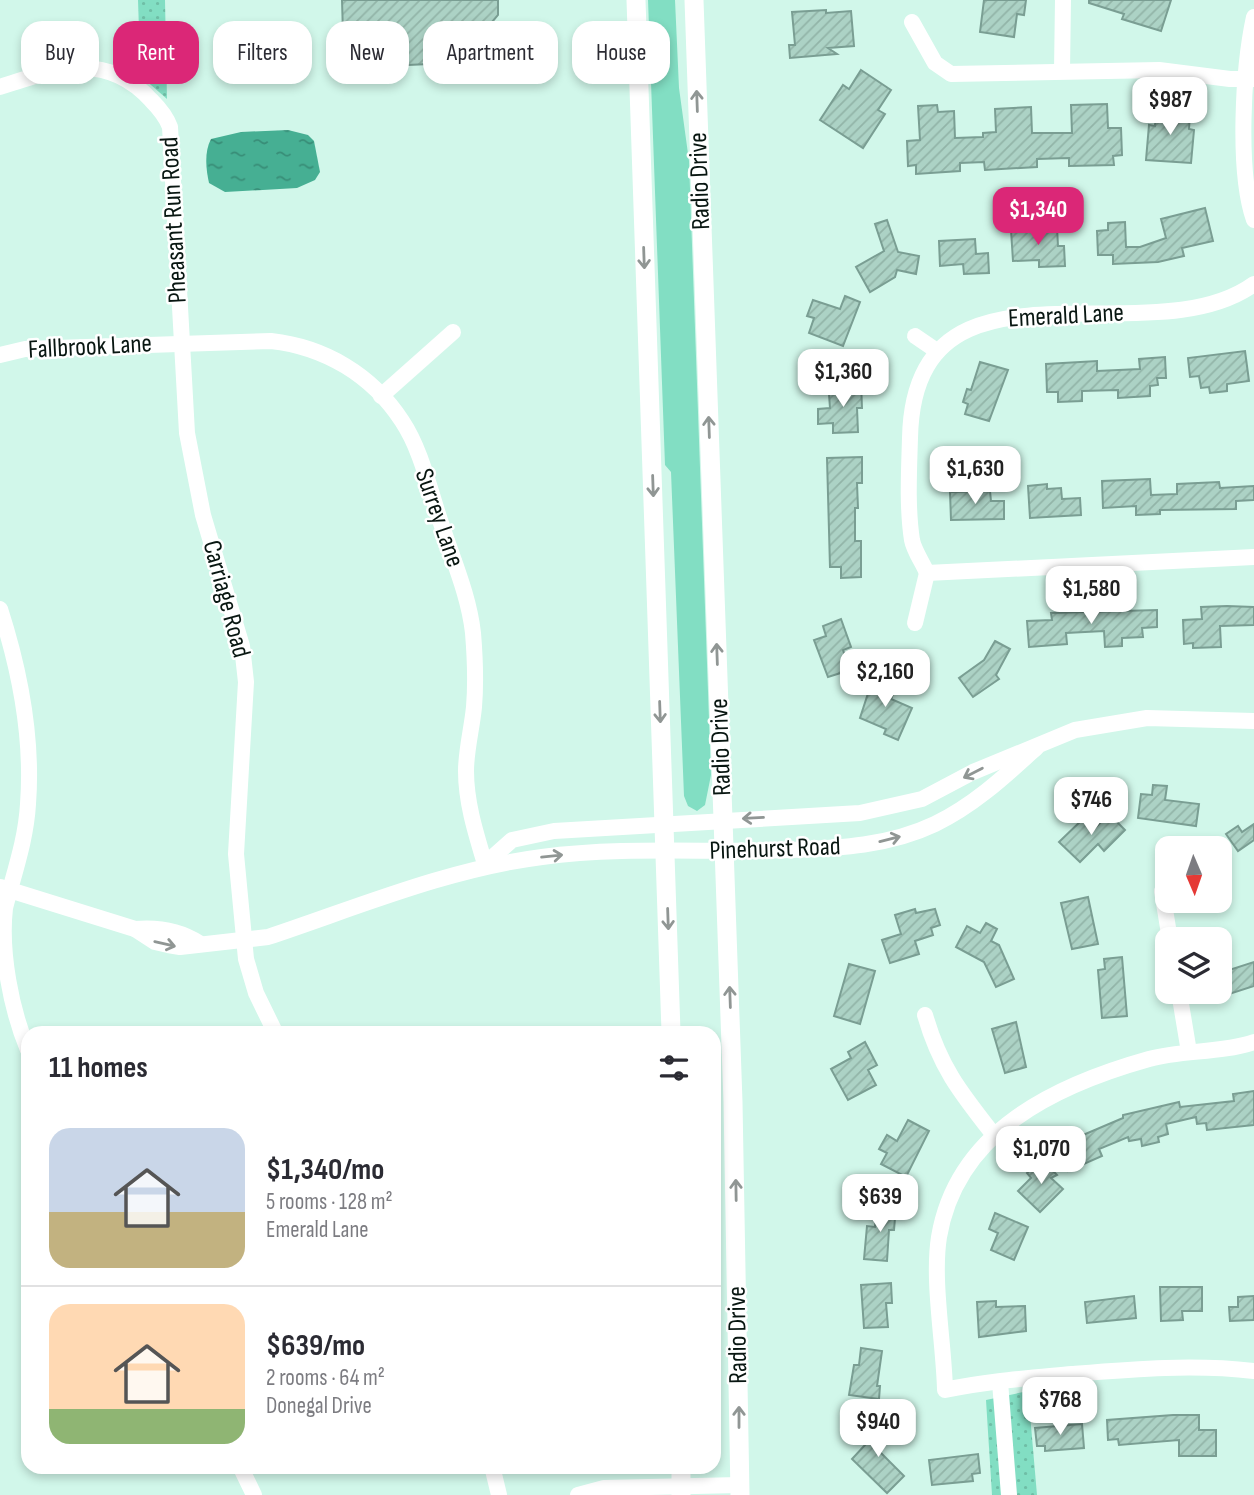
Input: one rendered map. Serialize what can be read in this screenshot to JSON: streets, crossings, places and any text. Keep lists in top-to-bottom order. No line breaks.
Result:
{"streets":{"main road":["Radio Drive"],"street":["Pheasant Run Road","Emerald Lane","Fallbrook Lane","Surrey Lane","Carriage Road","Pinehurst Road"]},"crossings":[["Radio Drive","Pinehurst Road"],["Pheasant Run Road","Fallbrook Lane"],["Pheasant Run Road","Surrey Lane"],["Pheasant Run Road","Carriage Road"],["Fallbrook Lane","Surrey Lane"],["Fallbrook Lane","Carriage Road"],["Surrey Lane","Carriage Road"],["Surrey Lane","Pinehurst Road"],["Carriage Road","Pinehurst Road"]],"north":"bottom","page":{"chip":["Buy","Rent","Filters","New","Apartment","House"],"price":["$987","$1,340","$1,360","$1,630","$1,580","$2,160","$746","$1,070","$639","$768","$940"],"heading":"11 homes","list":[{"name":"$1,340/mo","note":"5 rooms · 128 m² · Emerald Lane"},{"name":"$639/mo","note":"2 rooms · 64 m² · Donegal Drive"}]}}
